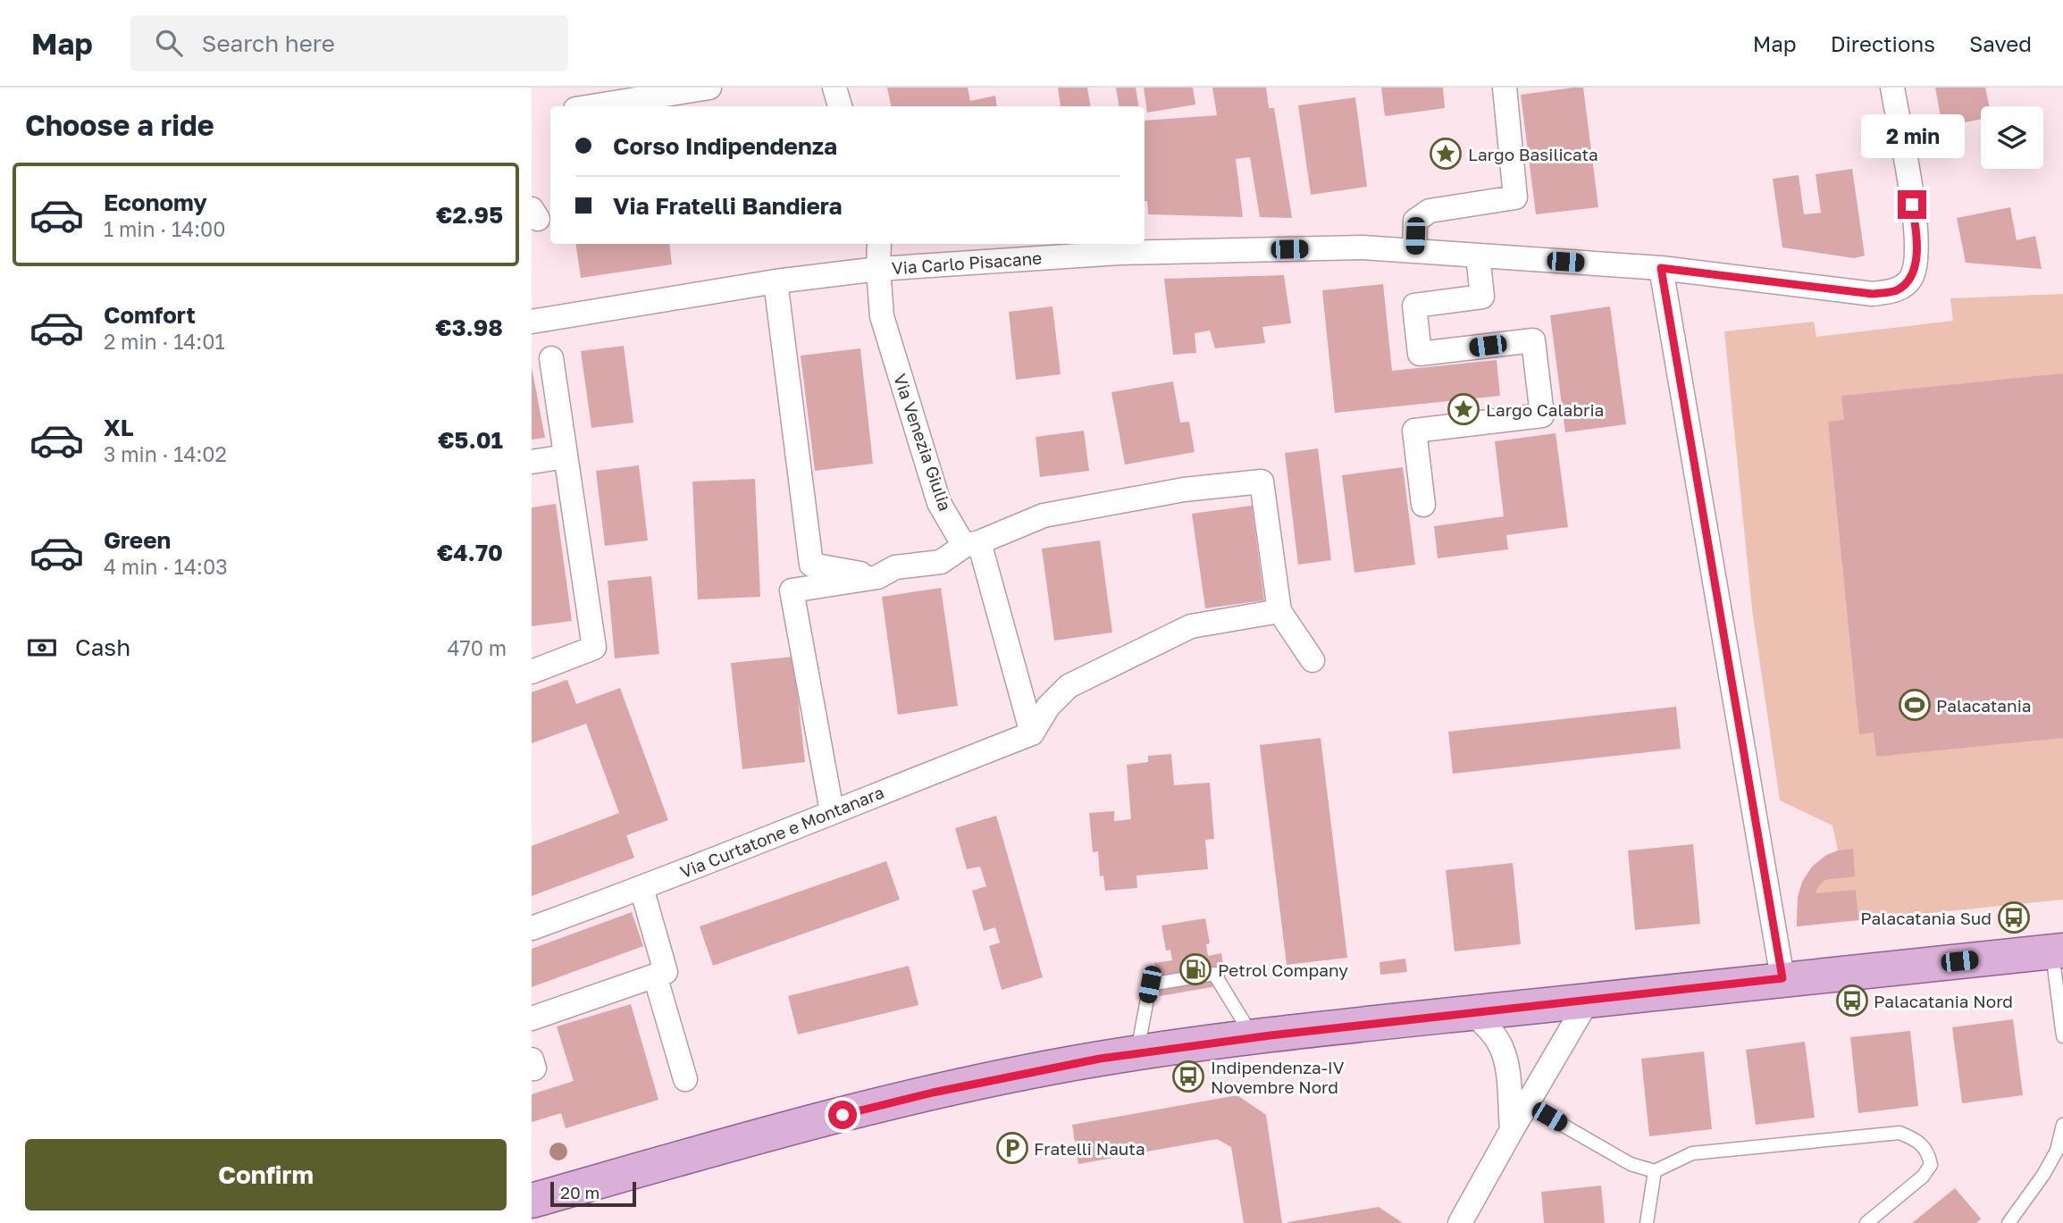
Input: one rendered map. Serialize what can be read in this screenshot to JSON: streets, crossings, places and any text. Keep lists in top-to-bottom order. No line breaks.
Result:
{"streets":{"street":["Via Carlo Pisacane","Via Venezia Giulia","Via Curtatone e Montanara"]},"crossings":[["Via Carlo Pisacane","Via Venezia Giulia"],["Via Venezia Giulia","Via Curtatone e Montanara"]],"places":{"place":["Largo Basilicata","Largo Calabria"],"sports":["Palacatania"],"bus stop":["Palacatania Sud","Palacatania Nord","Indipendenza-IV Novembre Nord"],"fuel station":["Petrol Company"],"parking":["Fratelli Nauta"]},"scale_bar":"20 m","page":{"header":"Map","search":"Search here","nav":["Map","Directions","Saved"],"heading":"Choose a ride","banner":["Corso Indipendenza","Via Fratelli Bandiera"],"bubble":"2 min","list":[{"name":"Economy","note":"1 min · 14:00","value":"€2.95"},{"name":"Comfort","note":"2 min · 14:01","value":"€3.98"},{"name":"XL","note":"3 min · 14:02","value":"€5.01"},{"name":"Green","note":"4 min · 14:03","value":"€4.70"}],"pay":["Cash","470 m"],"buttons":"Confirm","scale":"20 m"}}
